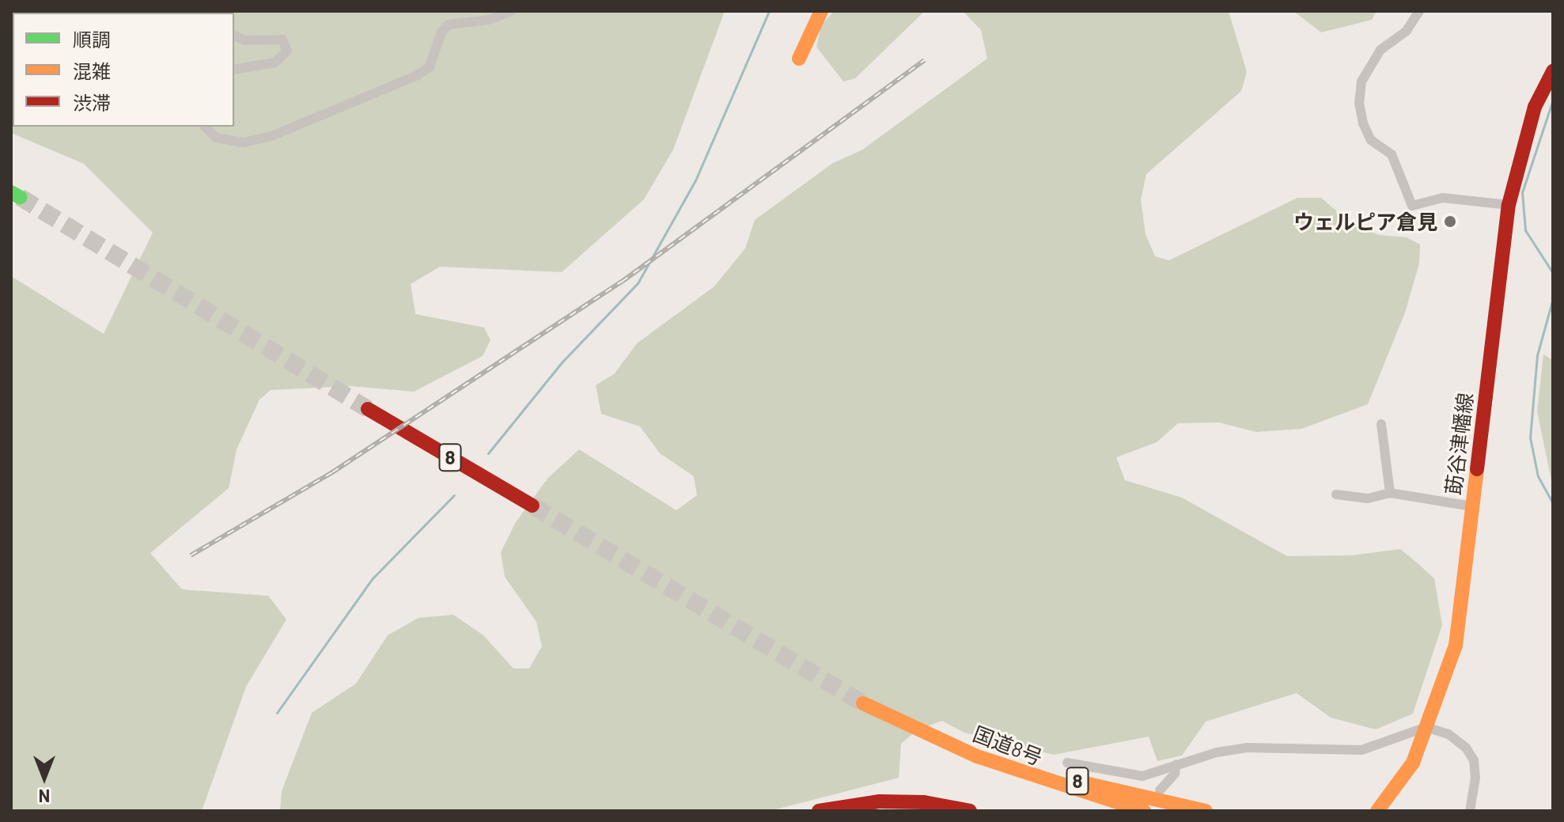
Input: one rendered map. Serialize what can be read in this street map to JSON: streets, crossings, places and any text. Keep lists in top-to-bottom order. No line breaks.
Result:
{"streets":{"main road":["莇谷津幡線","8","国道8号"]},"crossings":[["8","国道8号"]],"places":["ウェルピア倉見"],"legend":["順調","混雑","渋滞"],"north":"bottom"}
